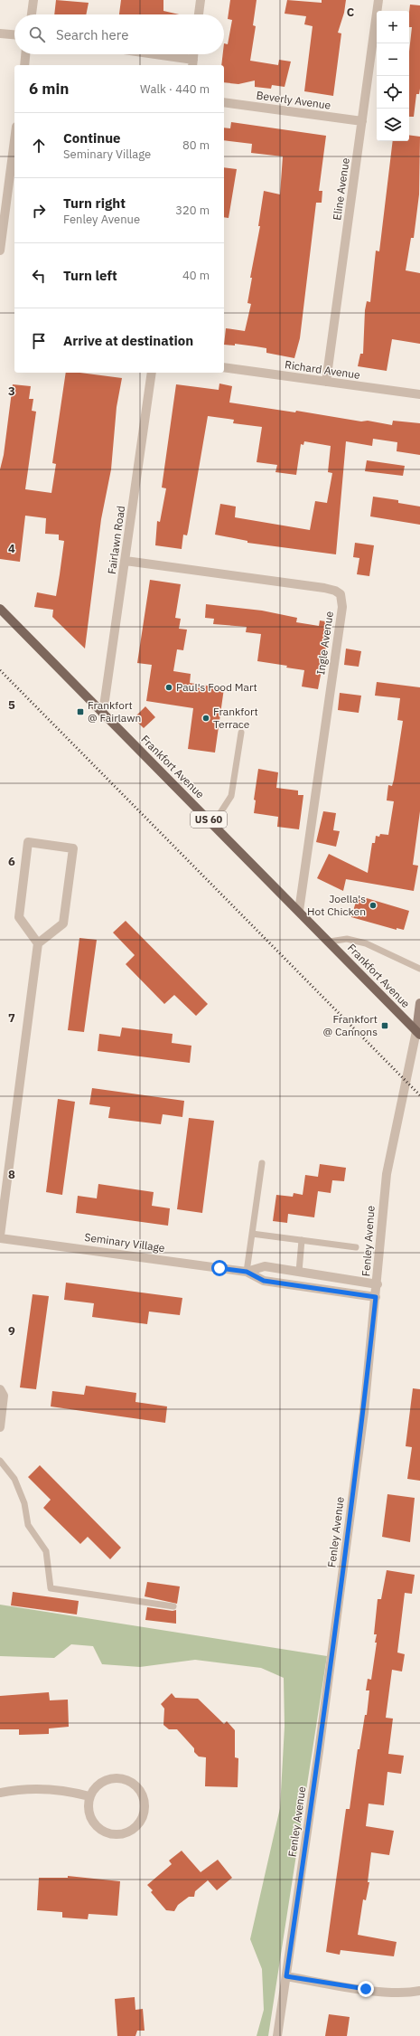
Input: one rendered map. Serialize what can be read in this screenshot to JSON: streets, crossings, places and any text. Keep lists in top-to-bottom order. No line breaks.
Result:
{"streets":{"main road":["Frankfort Avenue","US 60"],"street":["Beverly Avenue","Eline Avenue","Richard Avenue","Fairlawn Road","Ingle Avenue","Fenley Avenue","Seminary Village"]},"crossings":[["Beverly Avenue","Eline Avenue"],["Eline Avenue","Richard Avenue"],["Fairlawn Road","Ingle Avenue"],["Fairlawn Road","Frankfort Avenue"],["Ingle Avenue","Frankfort Avenue"],["Frankfort Avenue","Fenley Avenue"],["Fenley Avenue","Seminary Village"]],"places":{"other":["Paul's Food Mart","Frankfort Terrace","Joella's Hot Chicken"],"transit":["Frankfort @ Fairlawn","Frankfort @ Cannons"]},"page":{"map_buttons":["+","−"],"search":"Search here","heading":["6 min","Walk · 440 m"],"list":[["Continue","Seminary Village","80 m"],["Turn right","Fenley Avenue","320 m"],["Turn left","40 m"],"Arrive at destination"]},"grid":{"columns":["C"],"rows":["3","4","5","6","7","8","9"]}}
